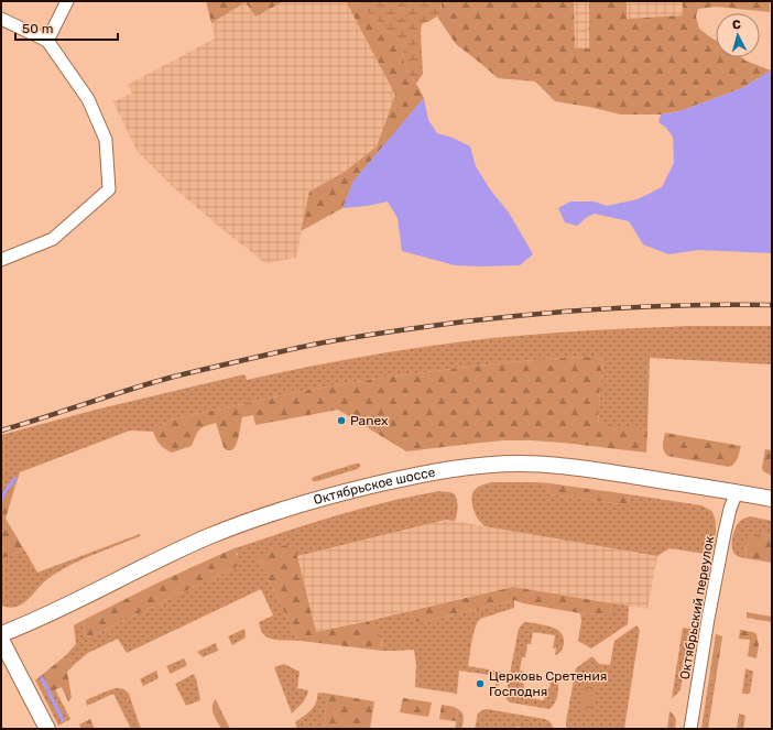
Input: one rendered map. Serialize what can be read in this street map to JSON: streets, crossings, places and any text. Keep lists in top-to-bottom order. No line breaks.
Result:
{"streets":{"street":["Октябрьское шоссе","Октябрьский переулок"]},"crossings":[["Октябрьское шоссе","Октябрьский переулок"]],"places":["Panex","Церковь Сретения Господня"],"scale_bar":"50 m","north":"top"}
